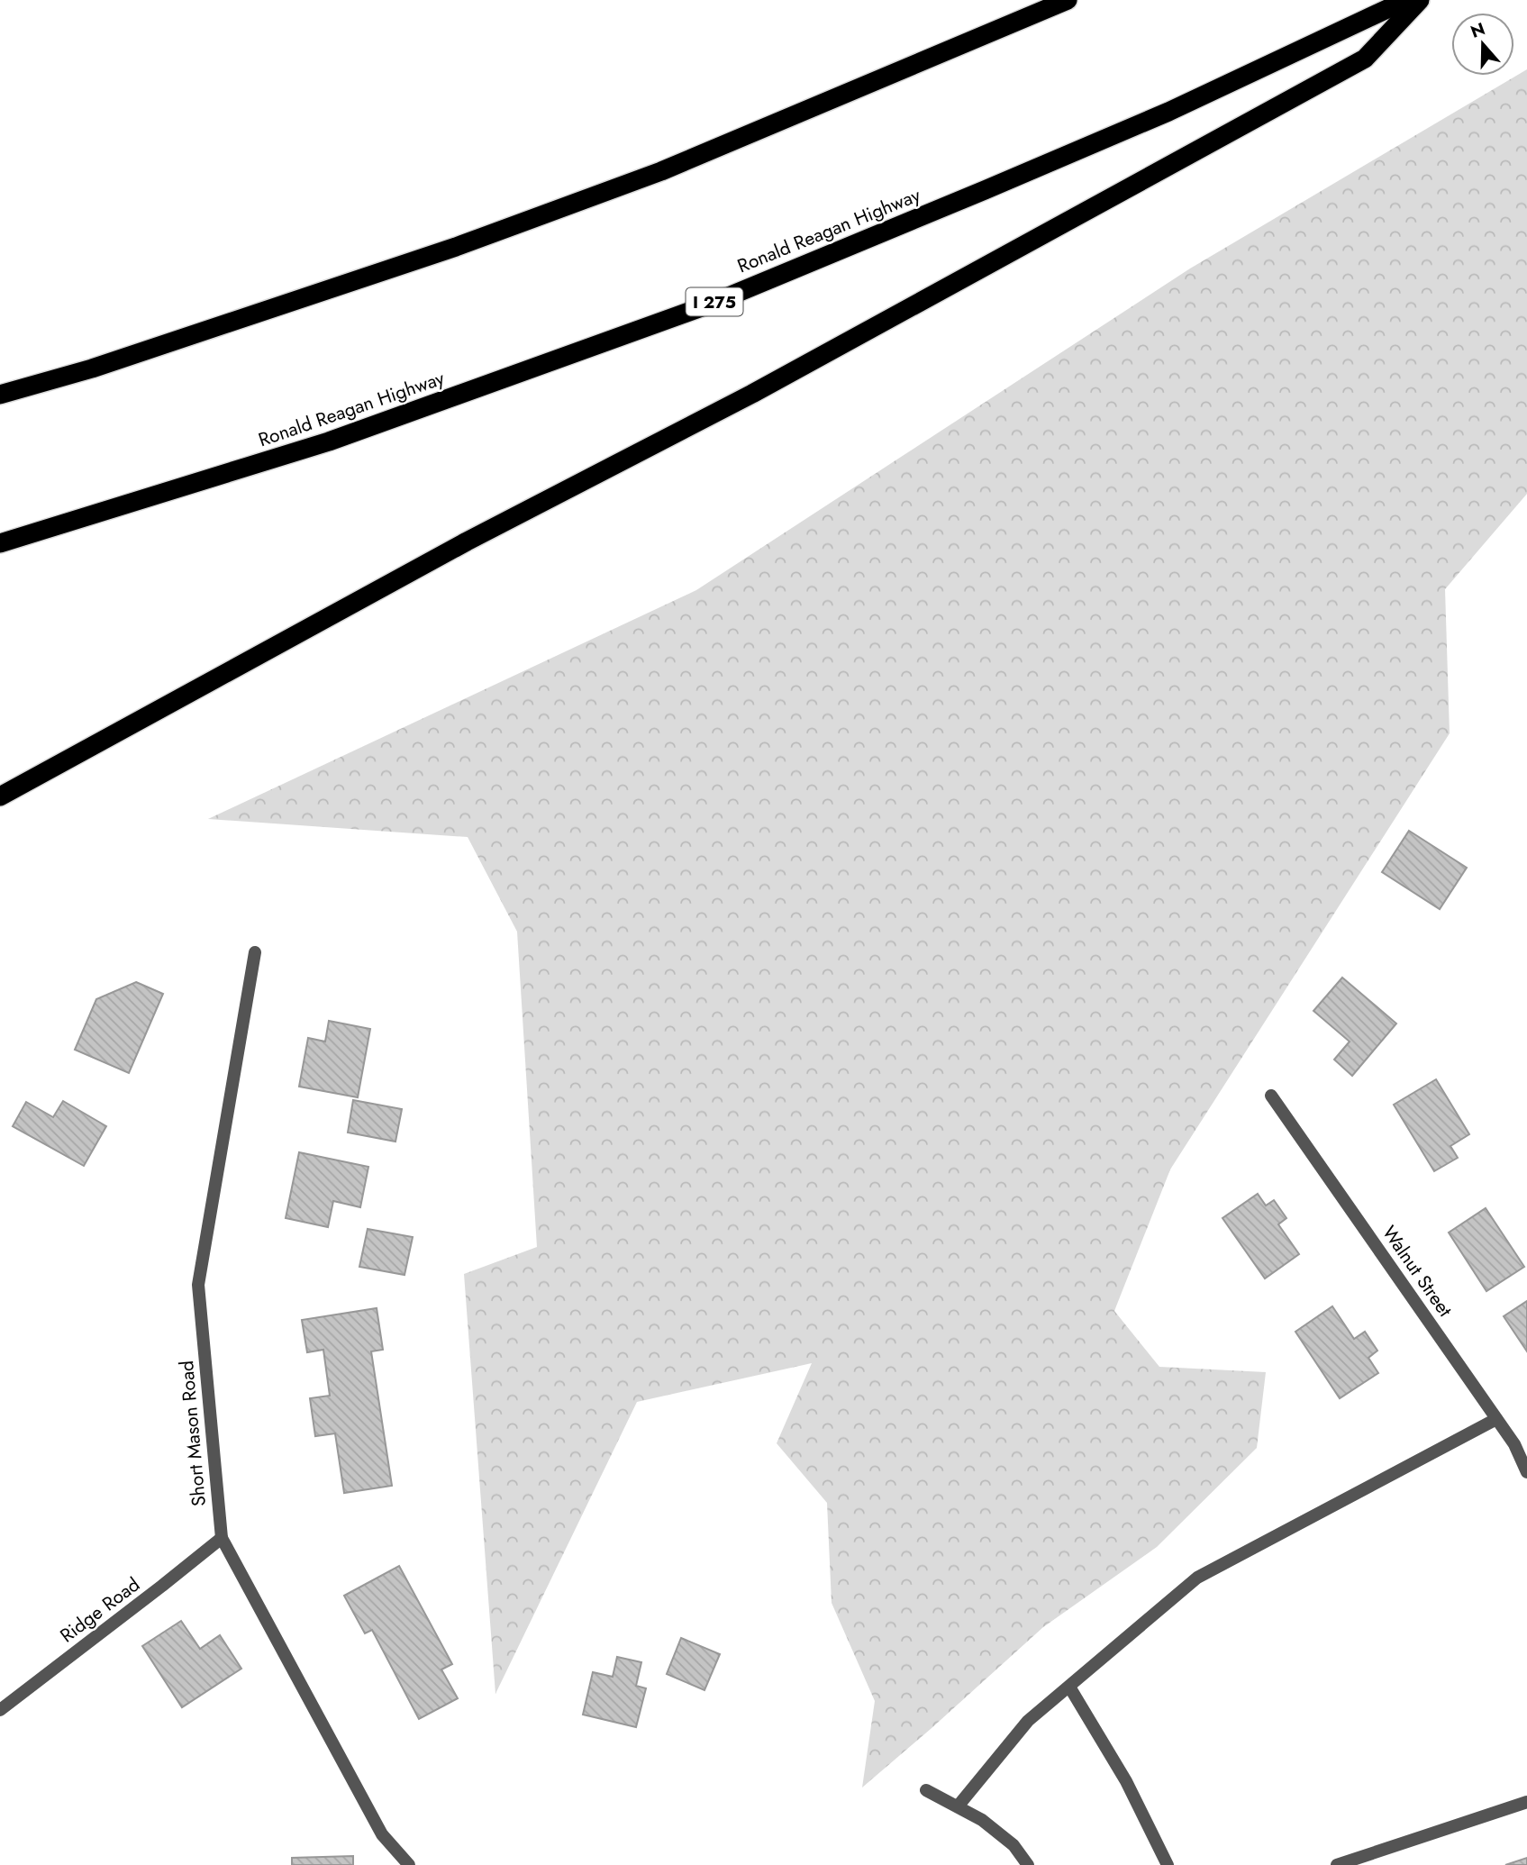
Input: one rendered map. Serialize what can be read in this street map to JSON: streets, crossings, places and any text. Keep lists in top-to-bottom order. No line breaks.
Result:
{"streets":{"highway":["Ronald Reagan Highway","I 275"],"street":["Walnut Street","Short Mason Road","Ridge Road"]},"crossings":[["Short Mason Road","Ridge Road"]],"north":"top"}
